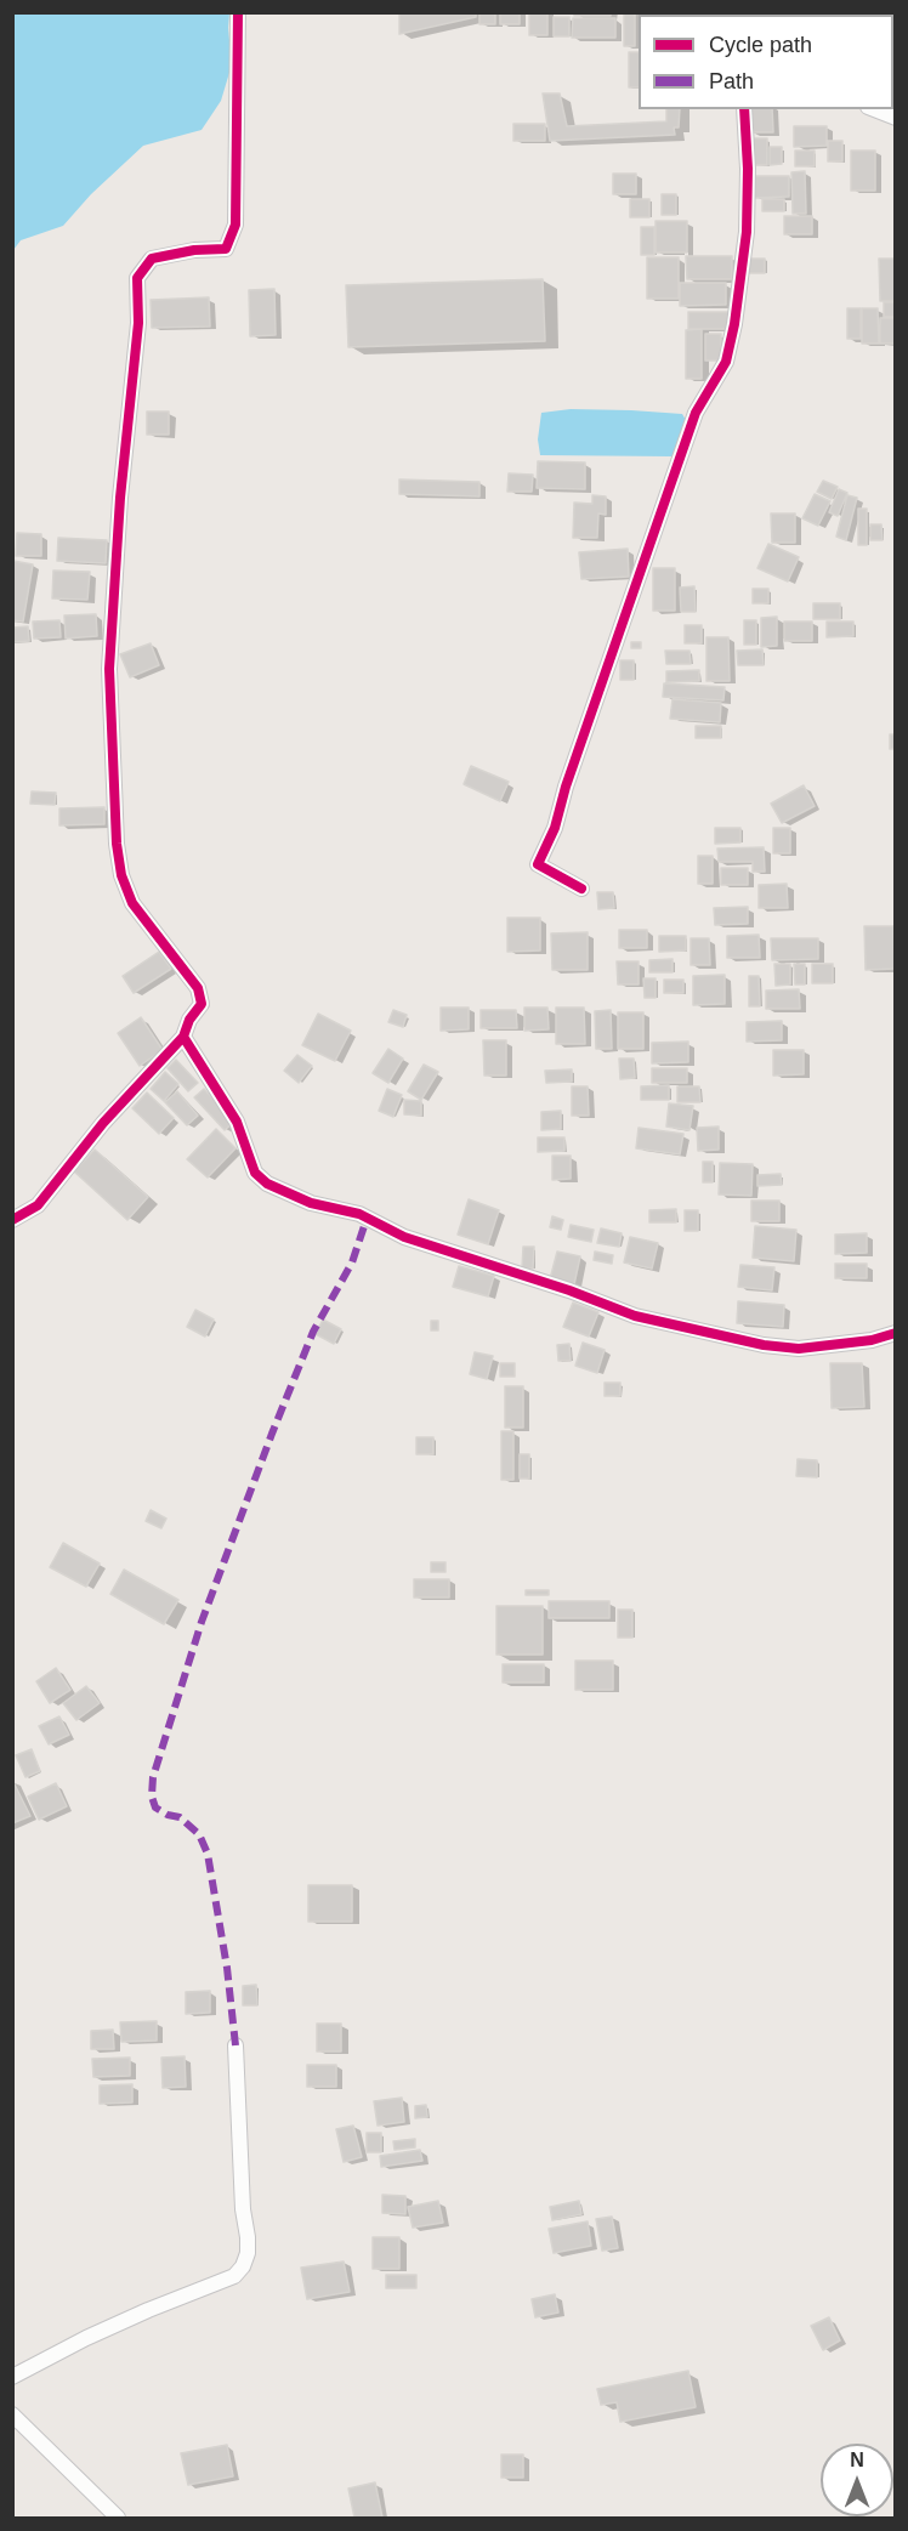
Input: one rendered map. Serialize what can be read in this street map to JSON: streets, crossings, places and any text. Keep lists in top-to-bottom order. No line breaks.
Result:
{"legend":["Cycle path","Path"],"north":"top"}
